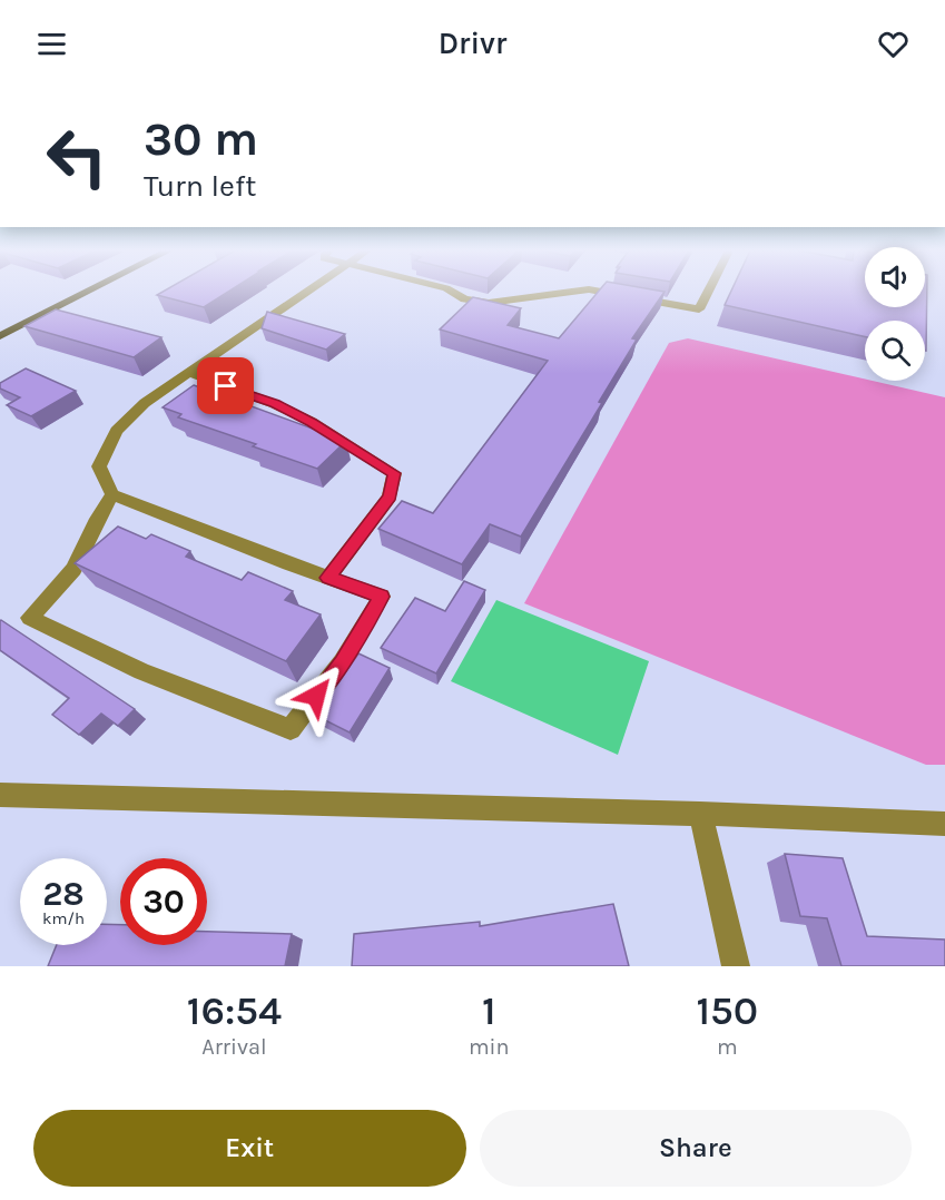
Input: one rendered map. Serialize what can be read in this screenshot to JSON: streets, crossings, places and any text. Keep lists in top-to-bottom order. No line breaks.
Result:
{"page":{"header":"Drivr","turn":["30 m","Turn left"],"speed":"28 km/h","limit":"30","eta":["16:54","Arrival","1","min","150","m"],"buttons":["Exit","Share"]}}
